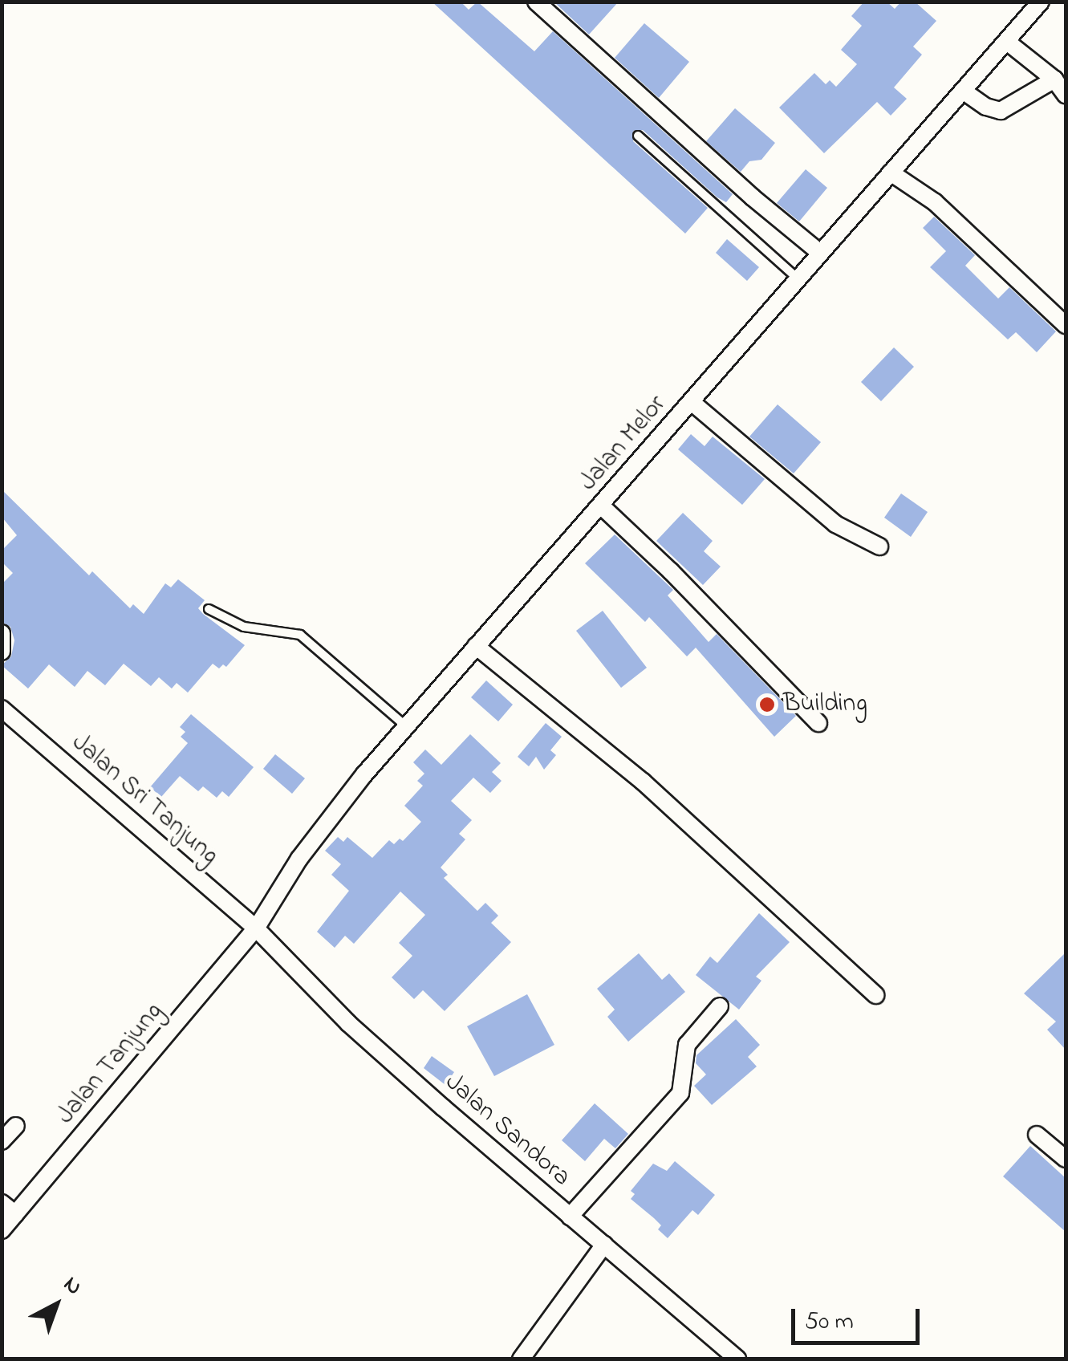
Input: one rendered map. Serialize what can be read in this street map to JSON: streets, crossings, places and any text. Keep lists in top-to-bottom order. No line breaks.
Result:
{"streets":{"street":["Jalan Melor","Jalan Sri Tanjung","Jalan Tanjung","Jalan Sandora"]},"crossings":[["Jalan Melor","Jalan Sri Tanjung"],["Jalan Melor","Jalan Tanjung"],["Jalan Melor","Jalan Sandora"],["Jalan Sri Tanjung","Jalan Tanjung"],["Jalan Sri Tanjung","Jalan Sandora"],["Jalan Tanjung","Jalan Sandora"]],"places":["Building"],"scale_bar":"50 m","north":"top right"}
